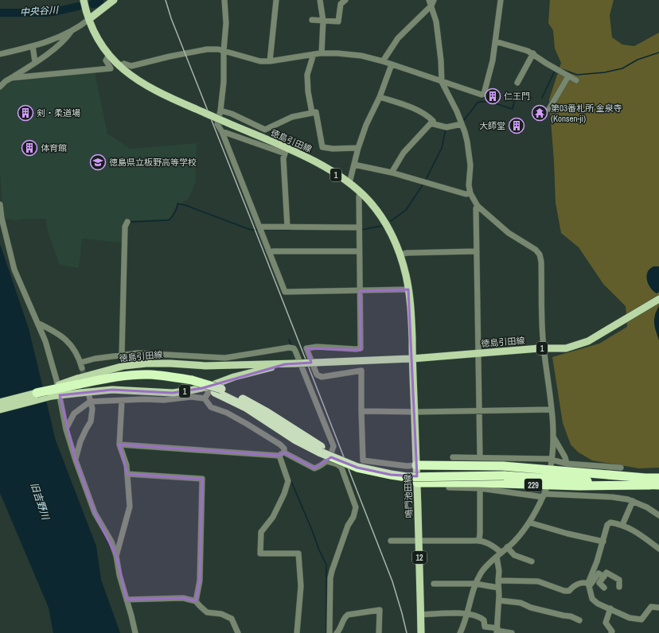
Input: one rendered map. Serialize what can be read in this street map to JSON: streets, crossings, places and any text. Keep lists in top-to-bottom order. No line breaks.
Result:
{"streets":{"highway":["229"],"main road":["徳島引田線","1","鳴門池田線","12"]},"crossings":[["徳島引田線","鳴門池田線"],["229","鳴門池田線"]],"water":["中央谷川","旧吉野川"],"places":{"building":["仁王門","剣・柔道場","大師堂","体育館"],"temple":["第03番札所 金泉寺 (Konsen-ji)"],"school or university":["徳島県立板野高等学校"]}}
